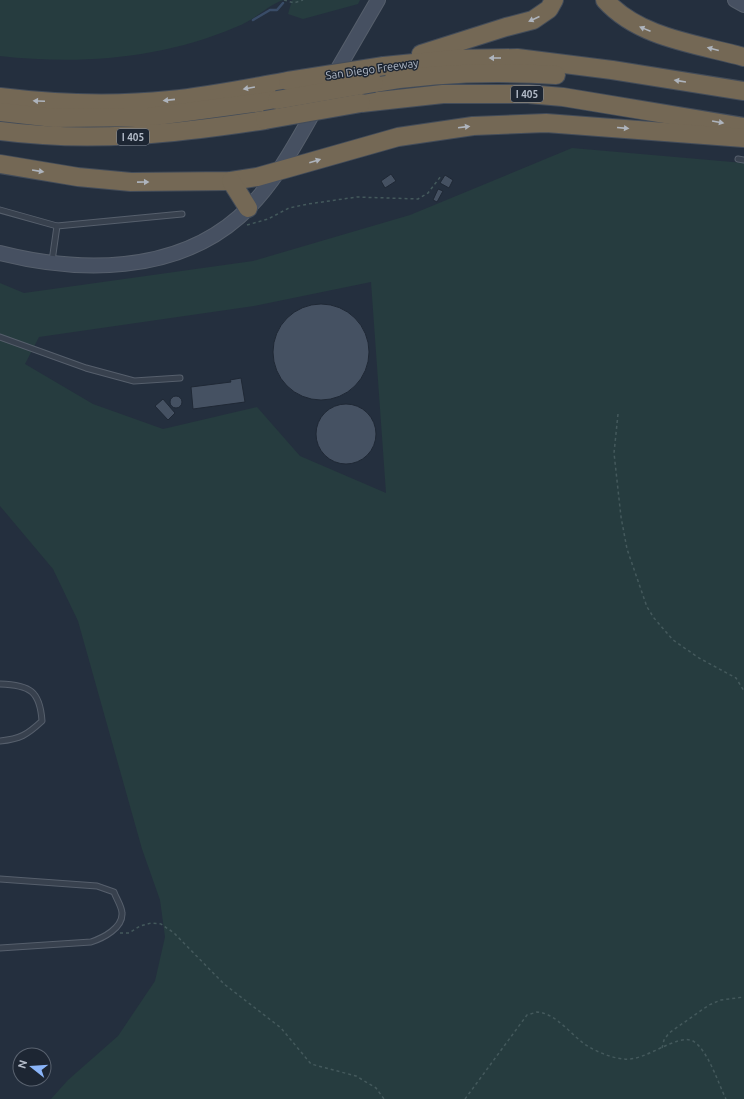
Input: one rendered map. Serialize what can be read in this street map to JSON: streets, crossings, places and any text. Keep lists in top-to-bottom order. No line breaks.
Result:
{"streets":{"highway":["San Diego Freeway","I 405"]},"north":"left"}
